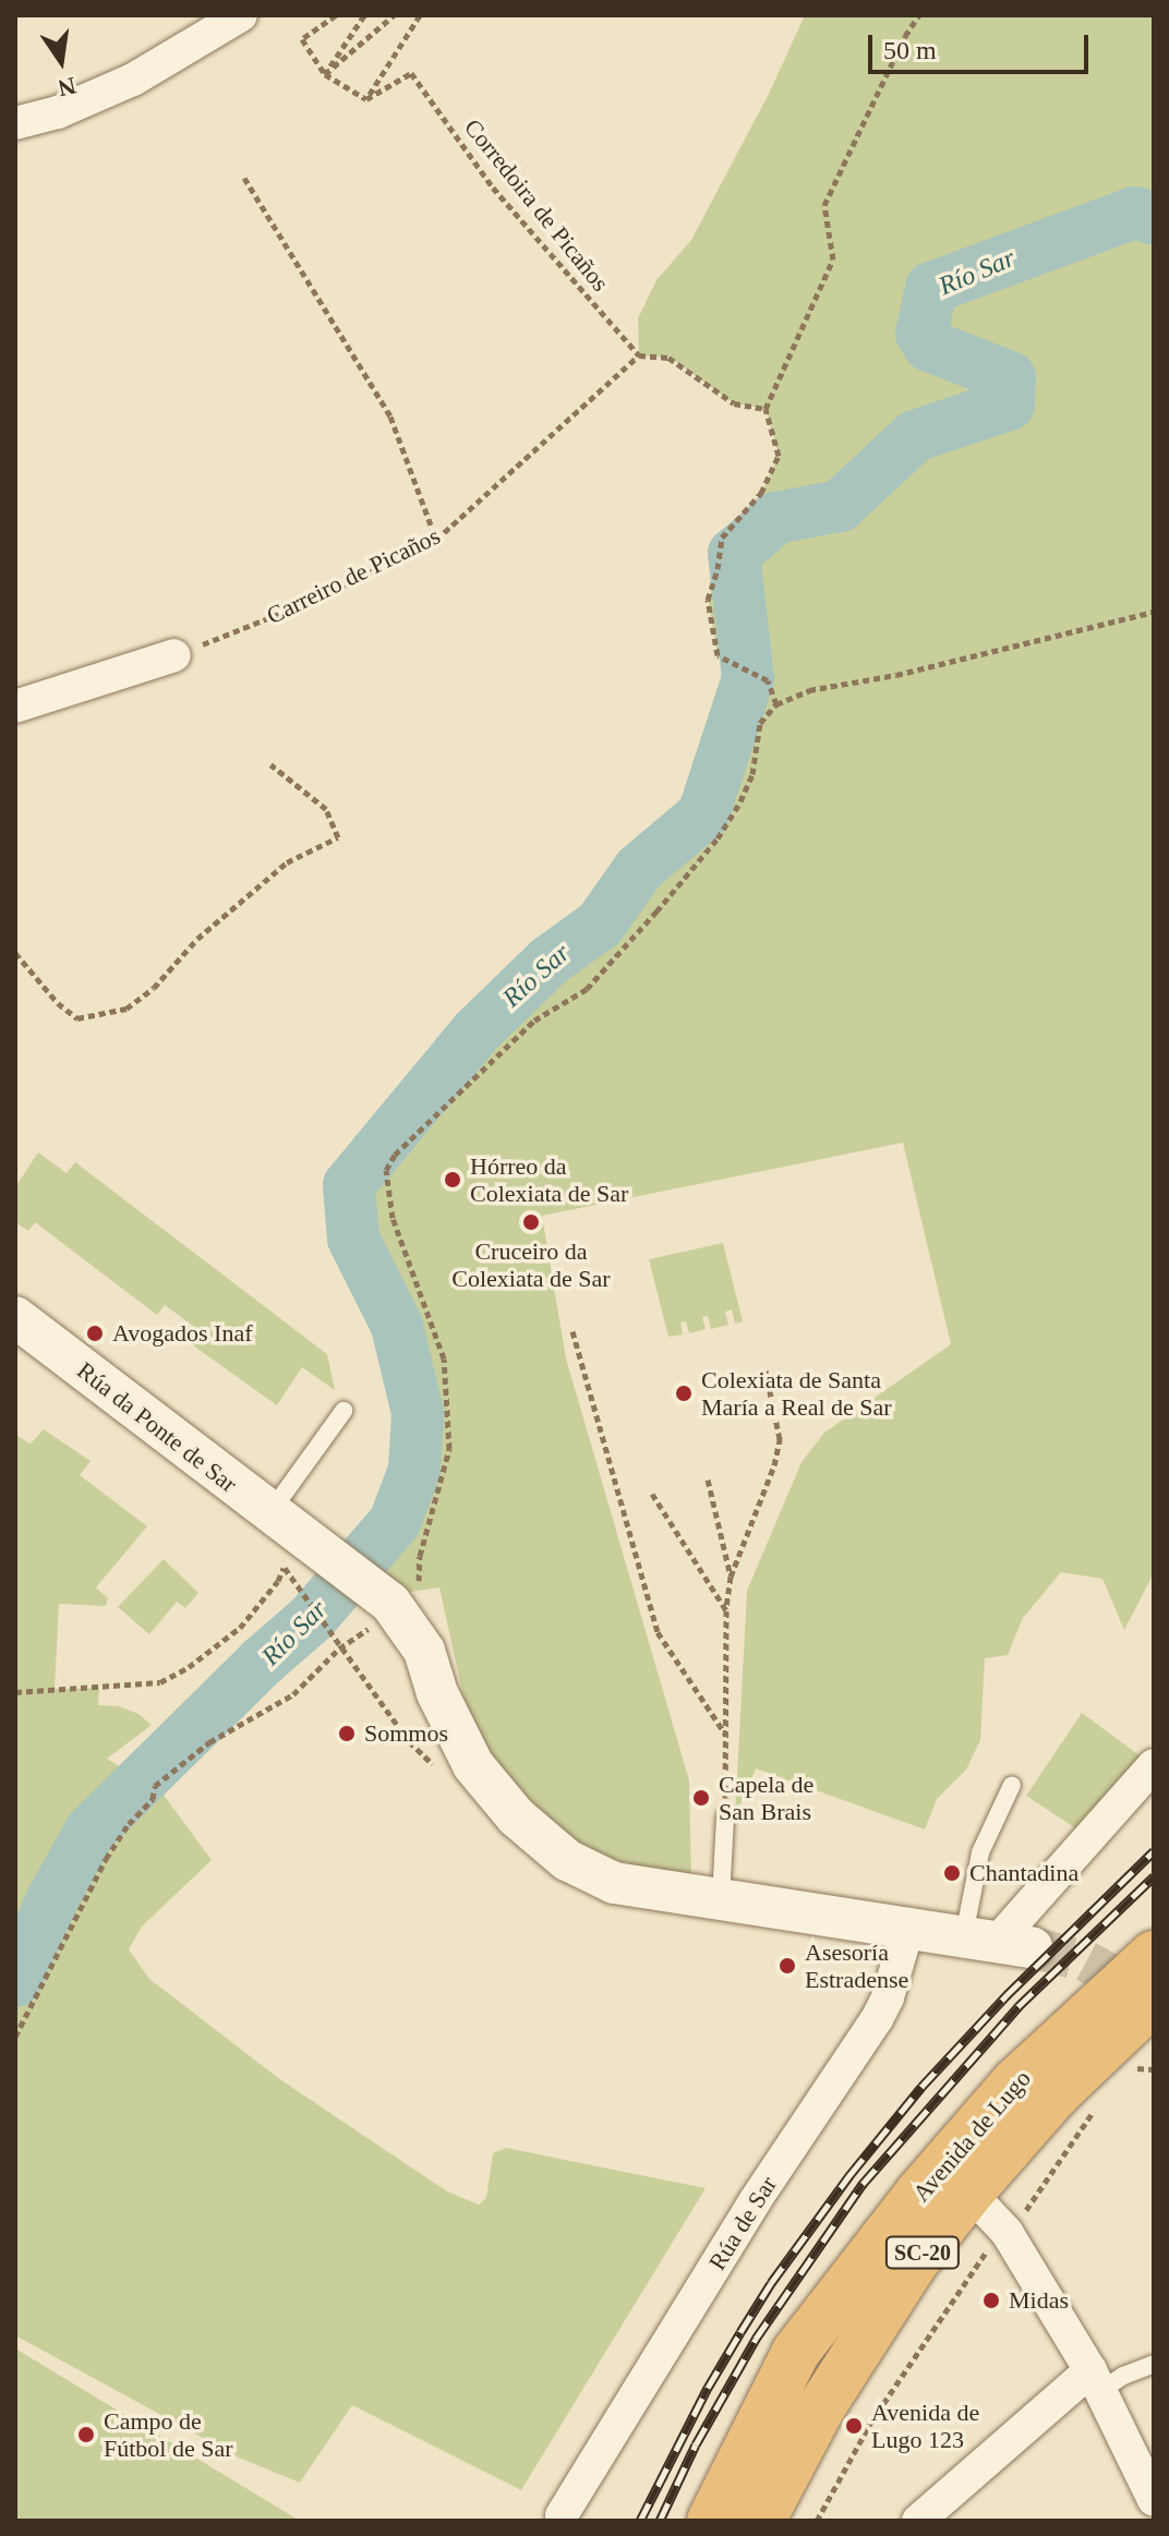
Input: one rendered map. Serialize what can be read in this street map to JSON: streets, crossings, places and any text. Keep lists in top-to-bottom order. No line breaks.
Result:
{"streets":{"highway":["Avenida de Lugo","SC-20"],"street":["Rúa da Ponte de Sar","Rúa de Sar"],"path":["Corredoira de Picaños","Carreiro de Picaños"]},"crossings":[["Corredoira de Picaños","Carreiro de Picaños"]],"water":["Río Sar"],"places":["Hórreo da Colexiata de Sar","Cruceiro da Colexiata de Sar","Avogados Inaf","Colexiata de Santa María a Real de Sar","Sommos","Capela de San Brais","Chantadina","Asesoría Estradense","Midas","Avenida de Lugo 123","Campo de Fútbol de Sar"],"scale_bar":"50 m","north":"bottom"}
